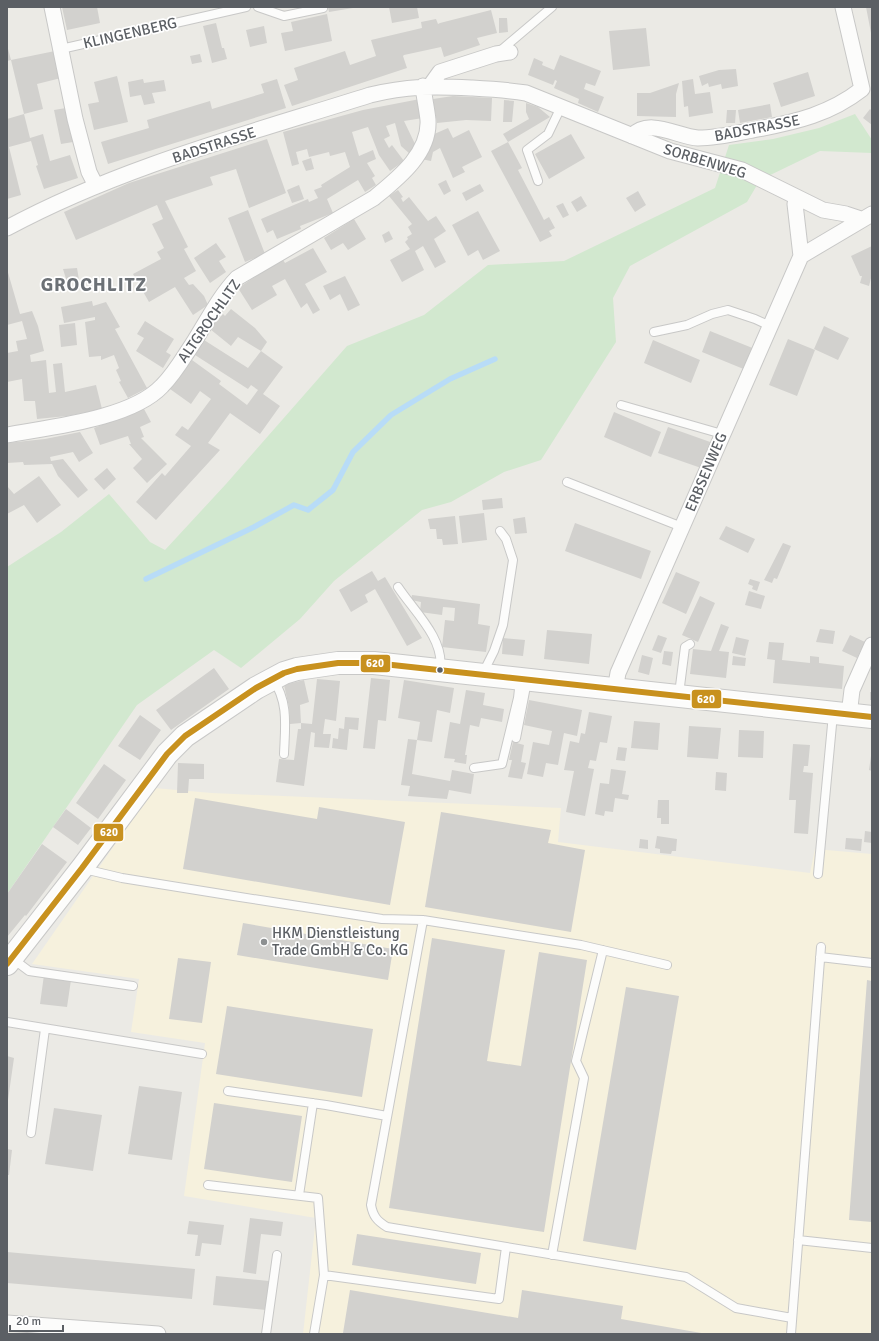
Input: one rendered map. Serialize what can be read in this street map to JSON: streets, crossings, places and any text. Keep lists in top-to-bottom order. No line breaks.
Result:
{"streets":{"street":["BADSTRASSE","SORBENWEG","ALTGROCHLITZ","ERBSENWEG"],"lane":["KLINGENBERG"]},"crossings":[["BADSTRASSE","SORBENWEG"],["BADSTRASSE","ALTGROCHLITZ"],["SORBENWEG","ERBSENWEG"]],"districts":["GROCHLITZ"],"places":["HKM Dienstleistung Trade GmbH & Co. KG"],"lines":["transit line 620"],"scale_bar":"20 m"}
